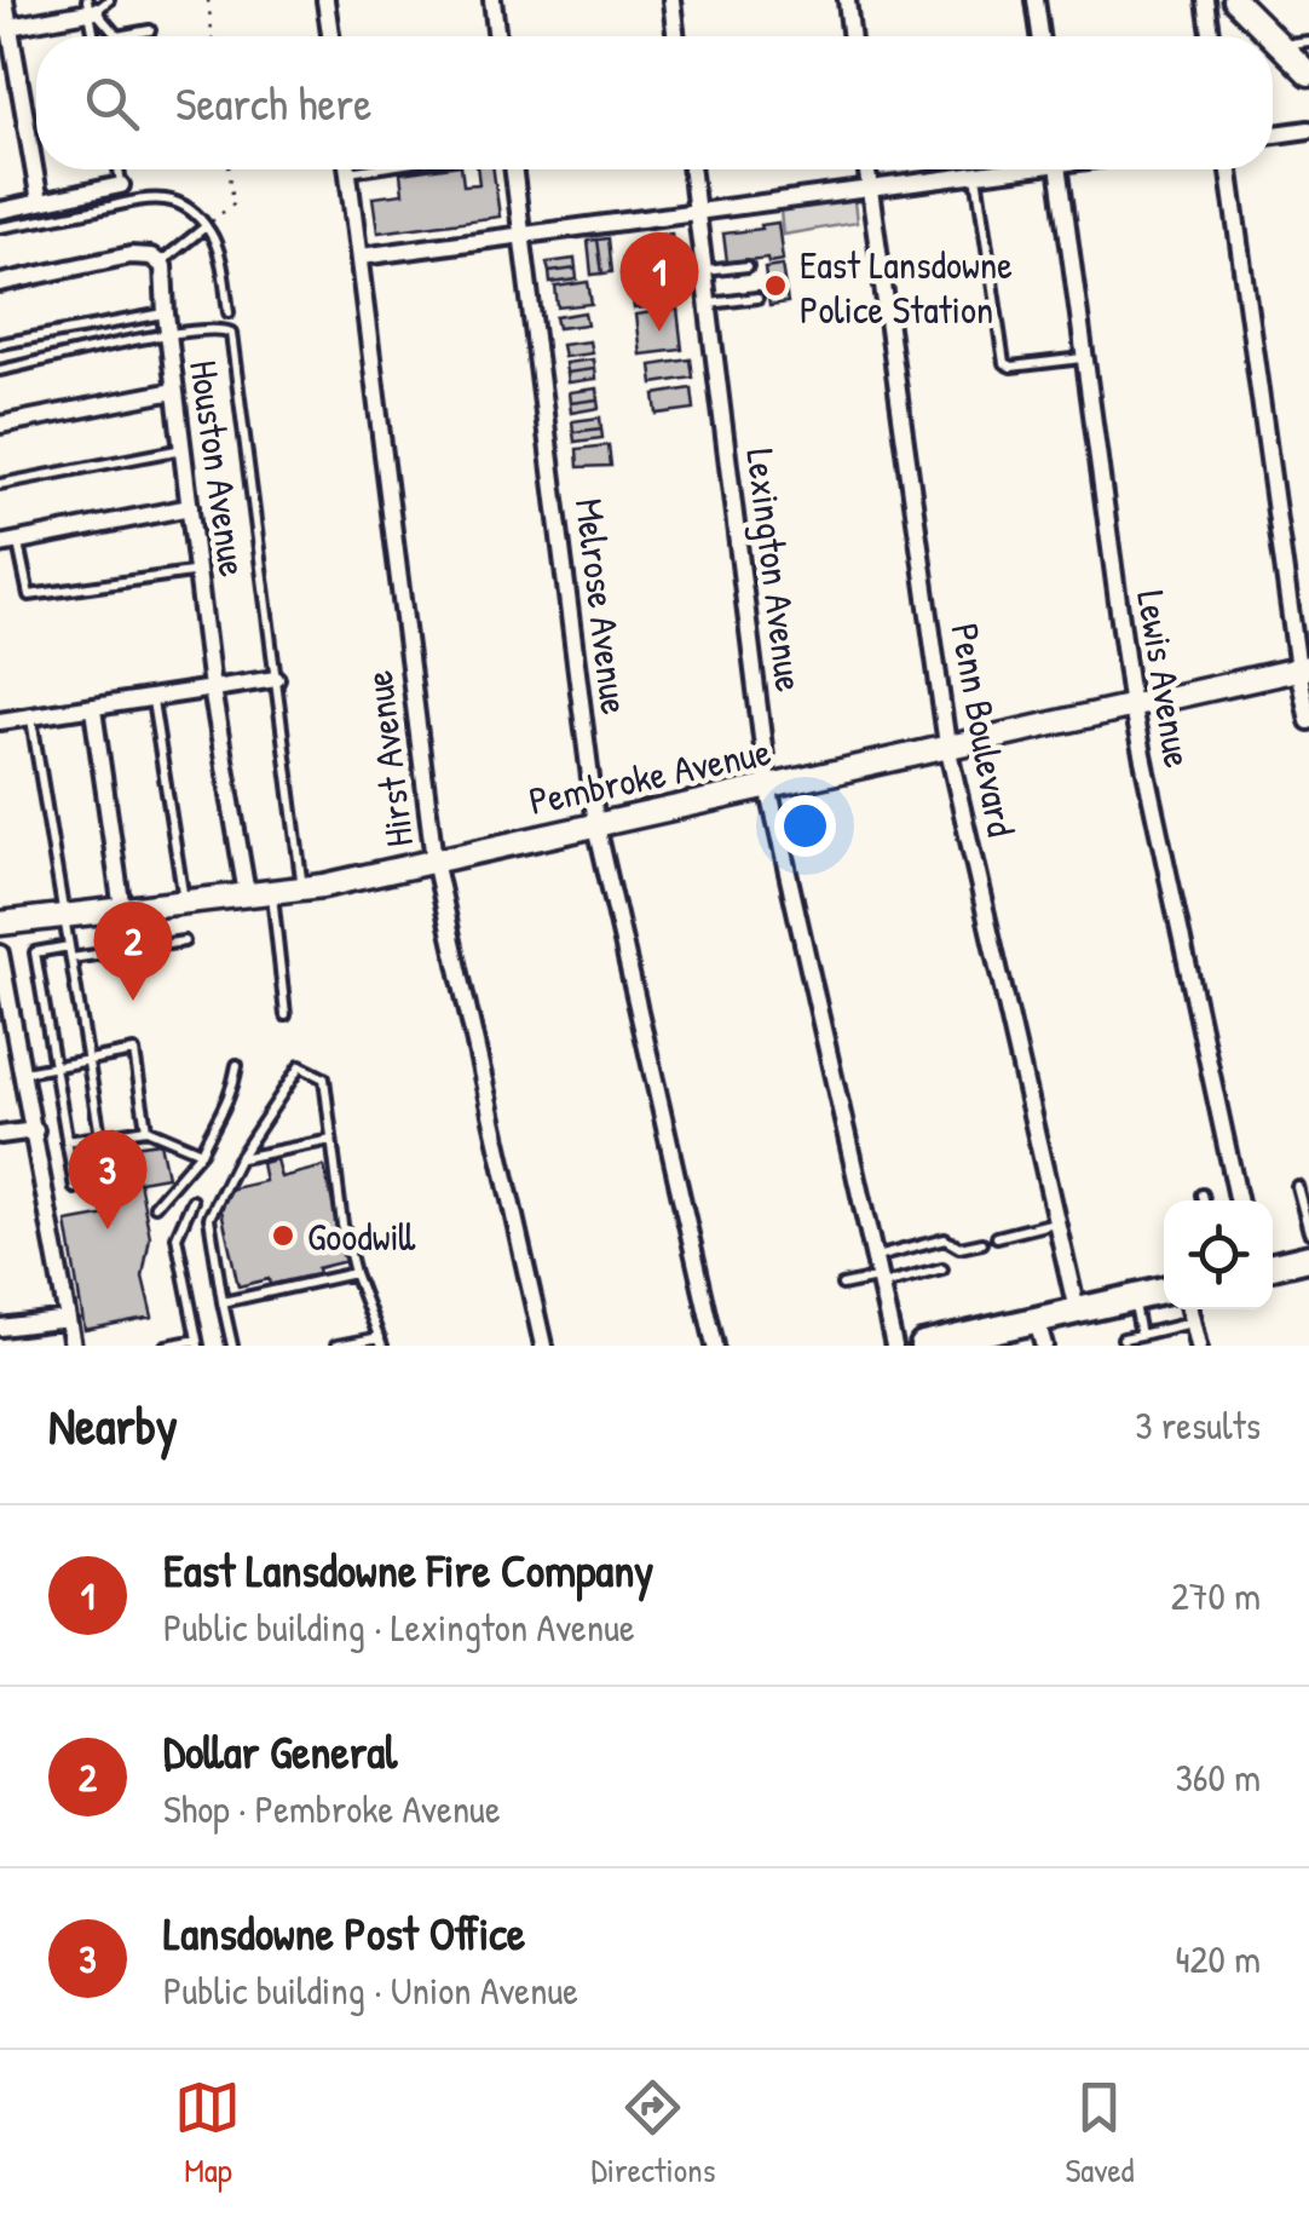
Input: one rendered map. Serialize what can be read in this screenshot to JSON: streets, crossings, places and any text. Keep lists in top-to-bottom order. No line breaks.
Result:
{"streets":{"street":["Houston Avenue","Lexington Avenue","Melrose Avenue","Lewis Avenue","Penn Boulevard","Hirst Avenue","Pembroke Avenue"]},"crossings":[["Houston Avenue","Pembroke Avenue"],["Lexington Avenue","Pembroke Avenue"],["Melrose Avenue","Pembroke Avenue"],["Lewis Avenue","Pembroke Avenue"],["Penn Boulevard","Pembroke Avenue"],["Hirst Avenue","Pembroke Avenue"]],"places":["East Lansdowne Police Station","Goodwill"],"page":{"search":"Search here","pins":["1","2","3"],"heading":["Nearby","3 results"],"list":[{"mark":"1","name":"East Lansdowne Fire Company","note":"Public building · Lexington Avenue","value":"270 m"},{"mark":"2","name":"Dollar General","note":"Shop · Pembroke Avenue","value":"360 m"},{"mark":"3","name":"Lansdowne Post Office","note":"Public building · Union Avenue","value":"420 m"}],"nav":["Map","Directions","Saved"]}}
